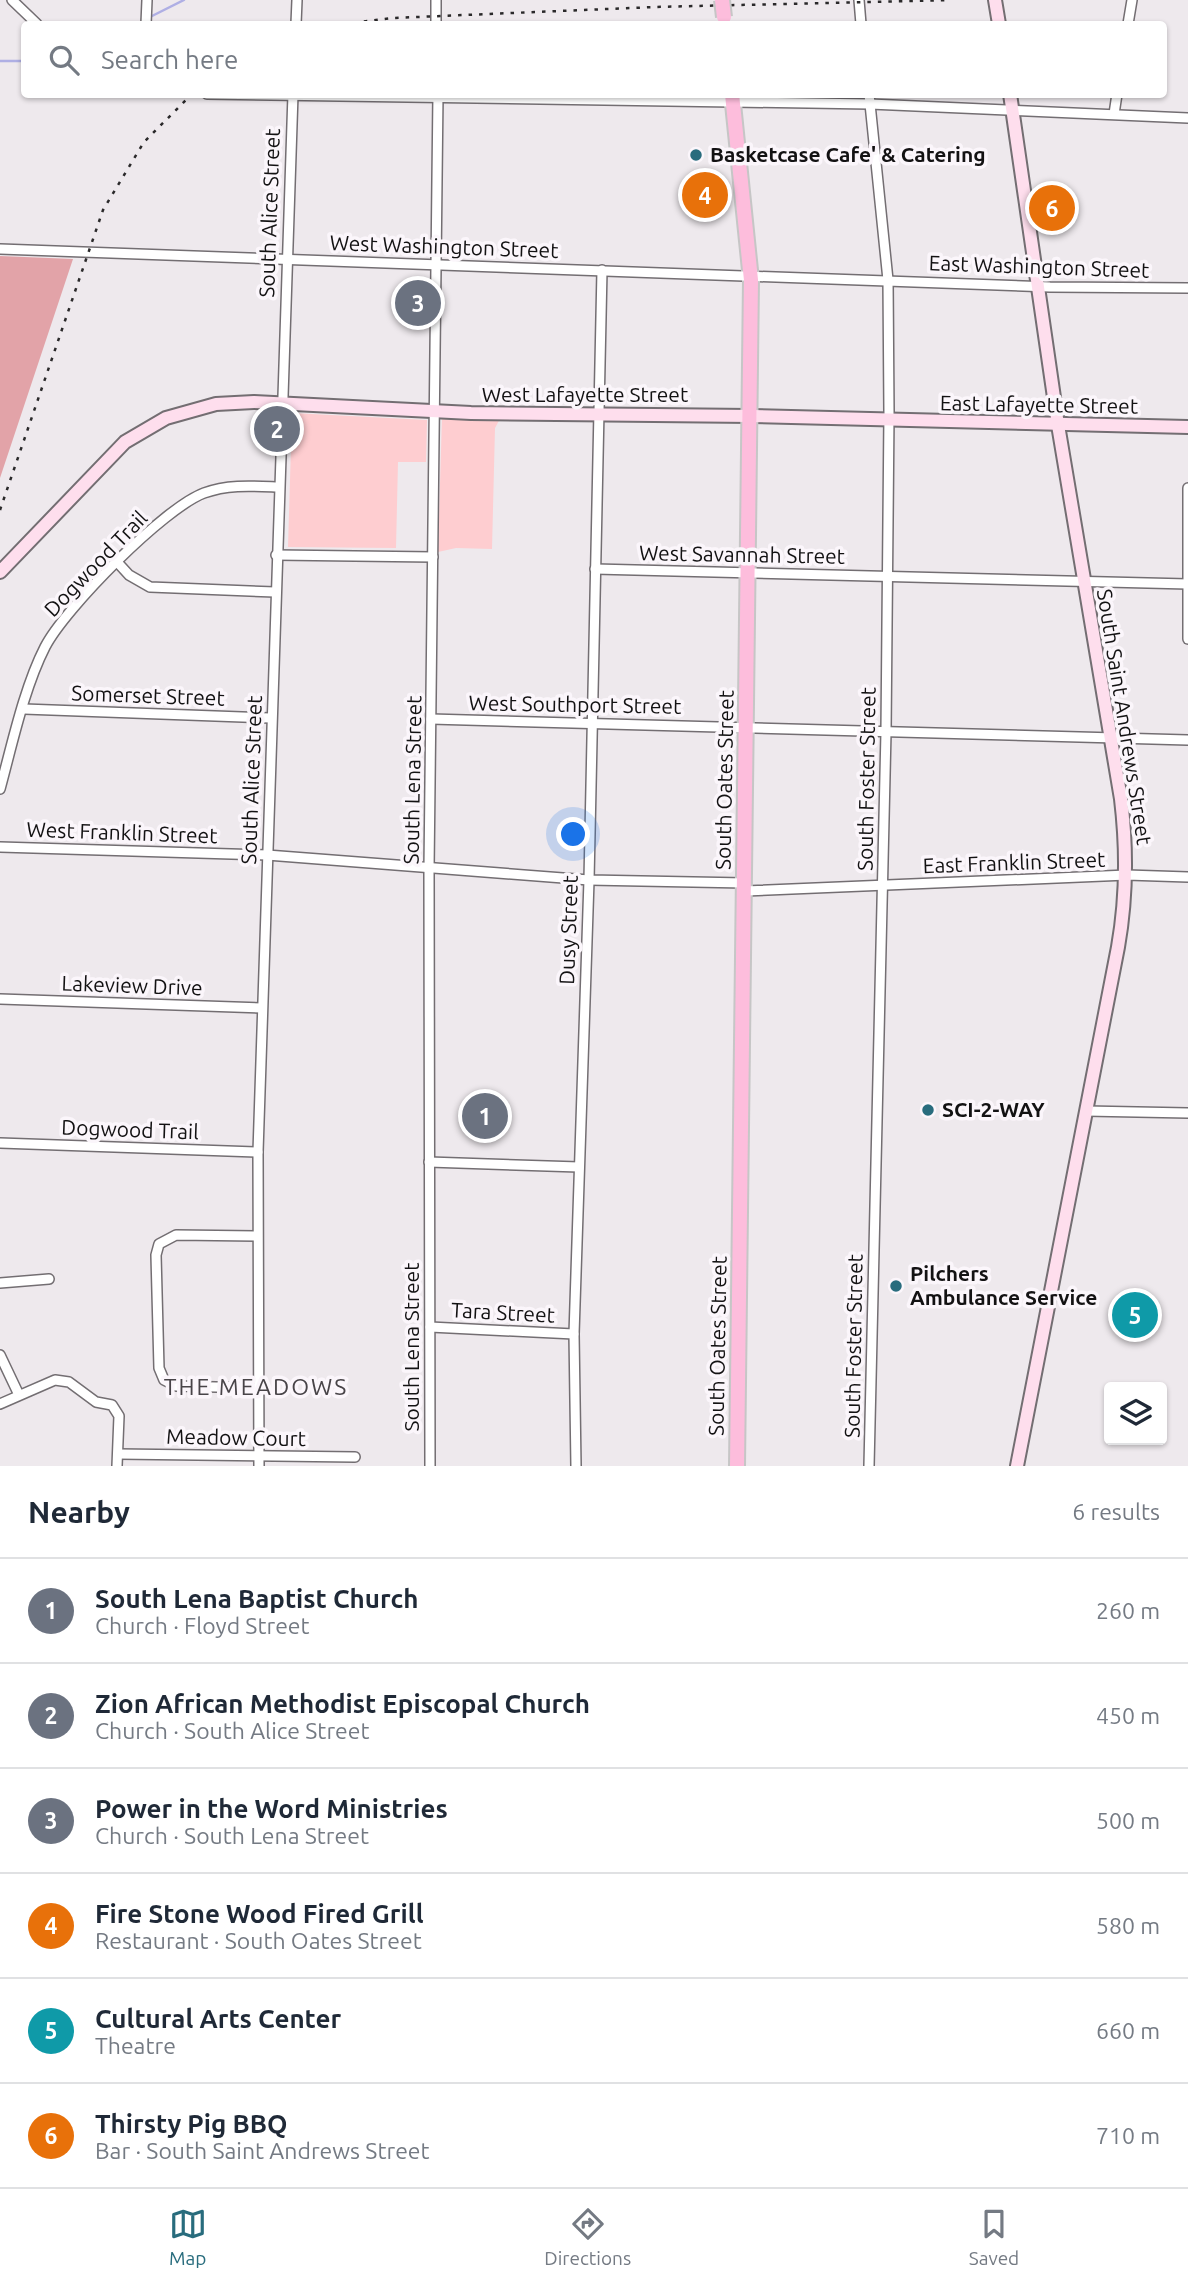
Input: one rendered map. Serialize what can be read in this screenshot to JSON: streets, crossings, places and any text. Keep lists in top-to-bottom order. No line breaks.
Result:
{"streets":{"main road":["South Oates Street"],"street":["South Alice Street","West Washington Street","East Washington Street","West Lafayette Street","East Lafayette Street","West Savannah Street","Dogwood Trail","Somerset Street","West Southport Street","South Saint Andrews Street","South Foster Street","South Lena Street","West Franklin Street","East Franklin Street","Dusy Street","Lakeview Drive","Tara Street","Meadow Court"]},"crossings":[["South Alice Street","West Washington Street"],["South Alice Street","West Lafayette Street"],["South Alice Street","Dogwood Trail"],["South Alice Street","Somerset Street"],["South Alice Street","West Franklin Street"],["South Alice Street","Lakeview Drive"],["South Alice Street","Meadow Court"],["West Washington Street","East Washington Street"],["West Washington Street","South Foster Street"],["West Washington Street","South Lena Street"],["West Washington Street","South Oates Street"],["West Washington Street","Dusy Street"],["East Washington Street","South Saint Andrews Street"],["East Washington Street","South Foster Street"],["West Lafayette Street","East Lafayette Street"],["West Lafayette Street","South Foster Street"],["West Lafayette Street","South Lena Street"],["West Lafayette Street","South Oates Street"],["West Lafayette Street","Dusy Street"],["East Lafayette Street","South Saint Andrews Street"],["East Lafayette Street","South Foster Street"],["West Savannah Street","South Saint Andrews Street"],["West Savannah Street","South Foster Street"],["West Savannah Street","South Oates Street"],["West Savannah Street","Dusy Street"],["Dogwood Trail","Somerset Street"],["West Southport Street","South Saint Andrews Street"],["West Southport Street","South Foster Street"],["West Southport Street","South Lena Street"],["West Southport Street","South Oates Street"],["West Southport Street","Dusy Street"],["South Saint Andrews Street","East Franklin Street"],["South Foster Street","West Franklin Street"],["South Foster Street","East Franklin Street"],["South Lena Street","West Franklin Street"],["South Lena Street","Tara Street"],["South Oates Street","West Franklin Street"],["West Franklin Street","East Franklin Street"],["West Franklin Street","Dusy Street"],["Dusy Street","Tara Street"]],"districts":["THE MEADOWS"],"places":["Basketcase Cafe' & Catering","SCI-2-WAY","Pilchers Ambulance Service"],"page":{"search":"Search here","pins":["4","6","3","2","1","5"],"heading":["Nearby","6 results"],"list":[{"mark":"1","name":"South Lena Baptist Church","note":"Church · Floyd Street","value":"260 m"},{"mark":"2","name":"Zion African Methodist Episcopal Church","note":"Church · South Alice Street","value":"450 m"},{"mark":"3","name":"Power in the Word Ministries","note":"Church · South Lena Street","value":"500 m"},{"mark":"4","name":"Fire Stone Wood Fired Grill","note":"Restaurant · South Oates Street","value":"580 m"},{"mark":"5","name":"Cultural Arts Center","note":"Theatre","value":"660 m"},{"mark":"6","name":"Thirsty Pig BBQ","note":"Bar · South Saint Andrews Street","value":"710 m"}],"nav":["Map","Directions","Saved"]}}
